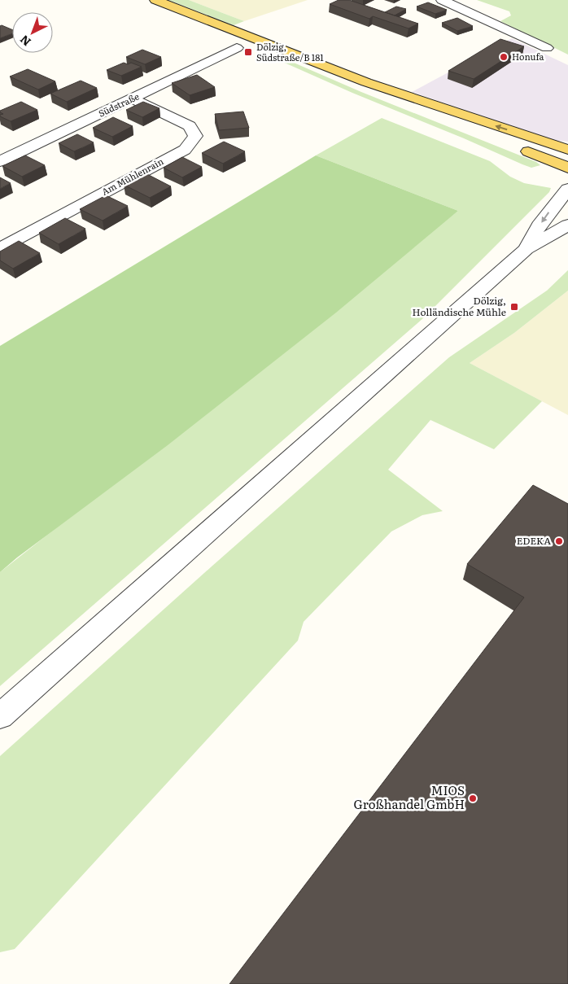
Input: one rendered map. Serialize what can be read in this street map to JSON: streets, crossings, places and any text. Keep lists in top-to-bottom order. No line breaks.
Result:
{"streets":{"street":["Südstraße","Am Mühlenrain"]},"crossings":[["Südstraße","Am Mühlenrain"]],"places":{"transit":["Dölzig, Südstraße/B 181","Dölzig, Holländische Mühle"],"other":["Honufa","EDEKA","MIOS Großhandel GmbH"]},"north":"bottom left"}
